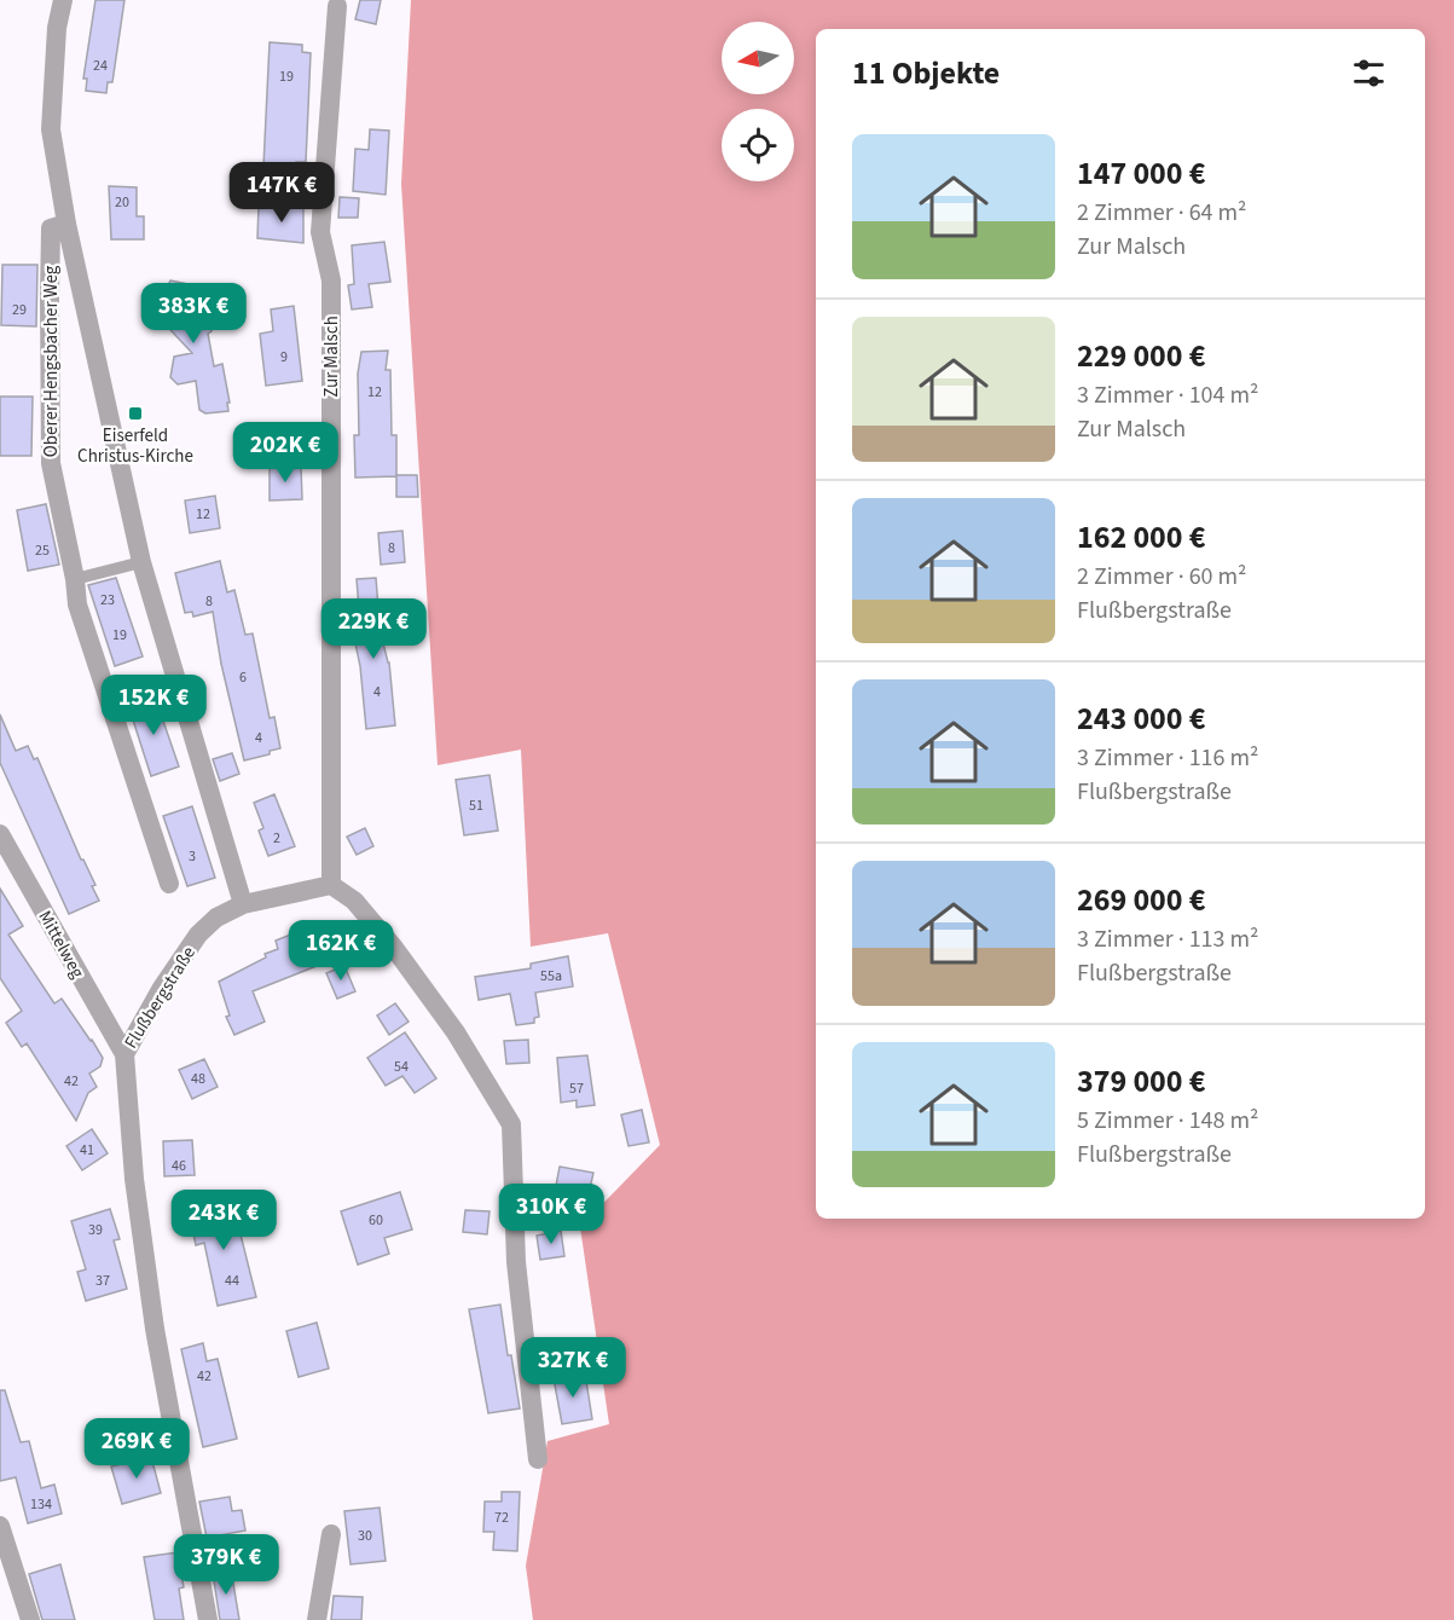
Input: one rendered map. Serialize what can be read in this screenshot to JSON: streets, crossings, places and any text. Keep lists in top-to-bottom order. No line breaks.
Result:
{"streets":{"street":["Zur Malsch","Oberer Hengsbacher Weg","Mittelweg","Flußbergstraße"]},"crossings":[["Zur Malsch","Flußbergstraße"],["Oberer Hengsbacher Weg","Flußbergstraße"],["Mittelweg","Flußbergstraße"]],"places":{"transit":["Eiserfeld Christus-Kirche"]},"house_numbers":["24","19","20","29","9","12","12","8","25","23","8","19","6","4","4","51","2","3","55a","54","48","42","57","41","46","60","39","37","44","42","134","72","30"],"north":"left","page":{"heading":"11 Objekte","list":[{"name":"147 000 €","note":"2 Zimmer · 64 m² · Zur Malsch"},{"name":"229 000 €","note":"3 Zimmer · 104 m² · Zur Malsch"},{"name":"162 000 €","note":"2 Zimmer · 60 m² · Flußbergstraße"},{"name":"243 000 €","note":"3 Zimmer · 116 m² · Flußbergstraße"},{"name":"269 000 €","note":"3 Zimmer · 113 m² · Flußbergstraße"},{"name":"379 000 €","note":"5 Zimmer · 148 m² · Flußbergstraße"}],"price":["147K €","383K €","202K €","229K €","152K €","162K €","310K €","243K €","327K €","269K €","379K €"]}}
